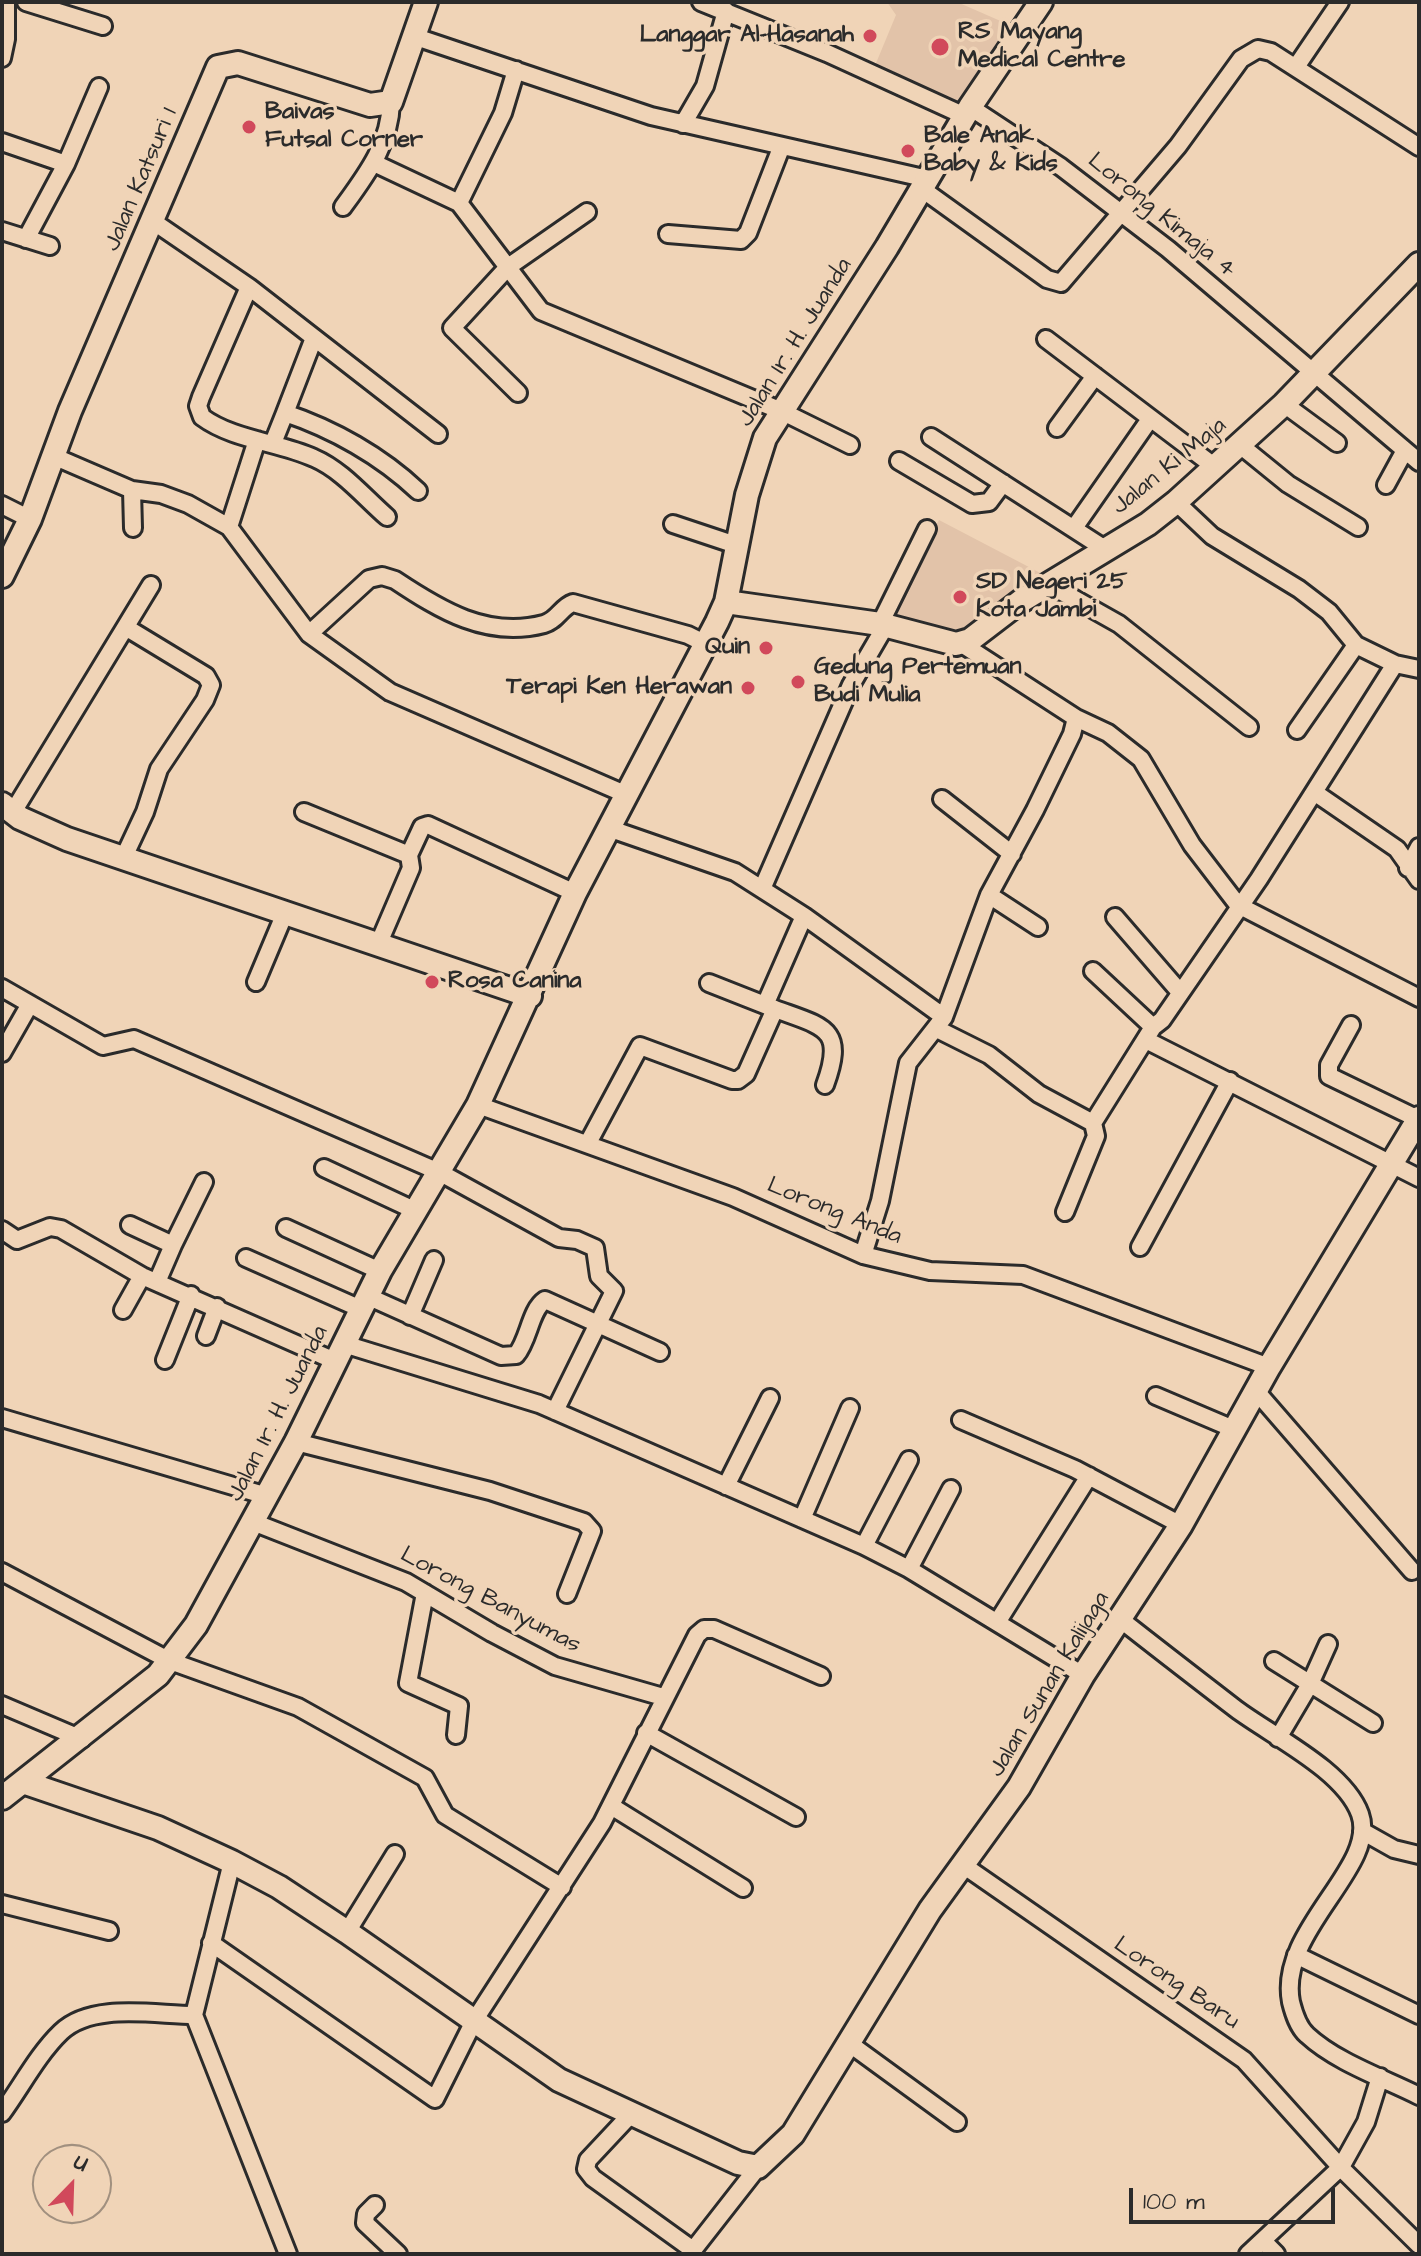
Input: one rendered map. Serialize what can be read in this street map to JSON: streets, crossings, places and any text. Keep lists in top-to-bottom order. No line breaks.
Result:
{"streets":{"street":["Jalan Katsuri 1","Lorong Kimaja 4","Jalan Ir. H. Juanda","Jalan Ki Maja","Lorong Anda","Lorong Banyumas","Jalan Sunan Kalijaga","Lorong Baru"]},"crossings":[["Lorong Kimaja 4","Jalan Ir. H. Juanda"],["Lorong Kimaja 4","Jalan Ki Maja"],["Jalan Ir. H. Juanda","Lorong Anda"],["Jalan Ir. H. Juanda","Lorong Banyumas"],["Lorong Anda","Jalan Sunan Kalijaga"],["Jalan Sunan Kalijaga","Lorong Baru"]],"places":["Langgar Al-Hasanah","RS Mayang Medical Centre","Baivas Futsal Corner","Bale Anak Baby & Kids","SD Negeri 25 Kota Jambi","Quin","Gedung Pertemuan Budi Mulia","Terapi Ken Herawan","Rosa Canina"],"scale_bar":"100 m","north":"top right"}
